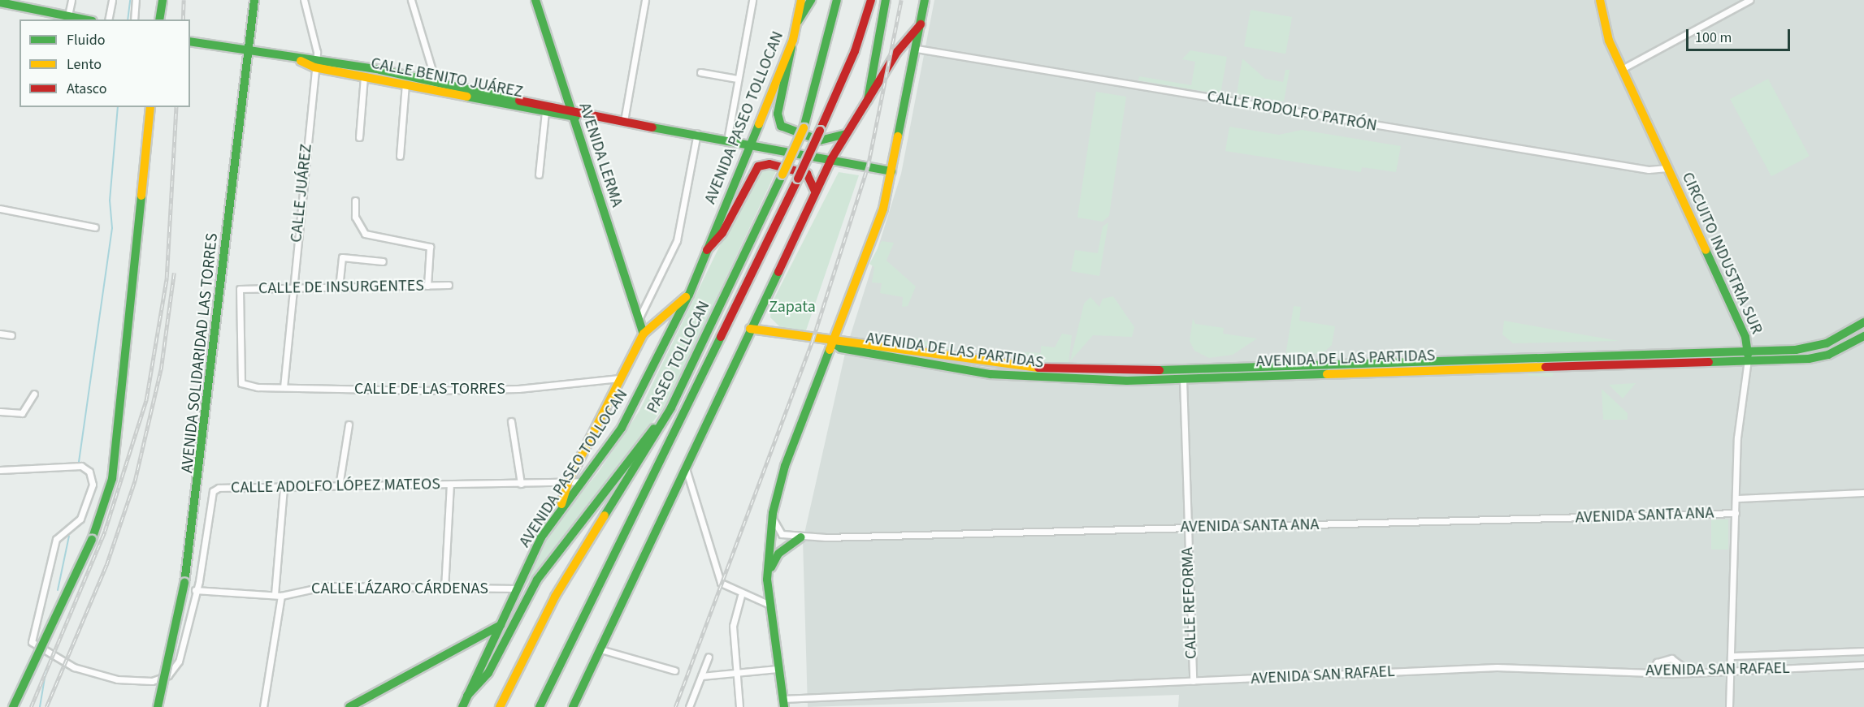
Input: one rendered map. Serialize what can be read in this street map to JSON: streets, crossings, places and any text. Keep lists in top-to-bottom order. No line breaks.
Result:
{"streets":{"main road":["CALLE BENITO JUÁREZ","AVENIDA PASEO TOLLOCAN","AVENIDA LERMA","CIRCUITO INDUSTRIA SUR","AVENIDA DE LAS PARTIDAS","AVENIDA SOLIDARIDAD LAS TORRES","PASEO TOLLOCAN"],"street":["CALLE RODOLFO PATRÓN","CALLE JUÁREZ","CALLE DE INSURGENTES","CALLE DE LAS TORRES","CALLE ADOLFO LÓPEZ MATEOS","AVENIDA SANTA ANA","CALLE LÁZARO CÁRDENAS","CALLE REFORMA","AVENIDA SAN RAFAEL"]},"crossings":[["CALLE BENITO JUÁREZ","AVENIDA PASEO TOLLOCAN"],["CALLE BENITO JUÁREZ","AVENIDA LERMA"],["CALLE BENITO JUÁREZ","CALLE JUÁREZ"],["CALLE BENITO JUÁREZ","AVENIDA SOLIDARIDAD LAS TORRES"],["CALLE RODOLFO PATRÓN","CIRCUITO INDUSTRIA SUR"],["AVENIDA PASEO TOLLOCAN","CALLE ADOLFO LÓPEZ MATEOS"],["AVENIDA PASEO TOLLOCAN","CALLE LÁZARO CÁRDENAS"],["CALLE JUÁREZ","CALLE DE INSURGENTES"],["CALLE JUÁREZ","CALLE DE LAS TORRES"],["CIRCUITO INDUSTRIA SUR","AVENIDA DE LAS PARTIDAS"],["CIRCUITO INDUSTRIA SUR","AVENIDA SANTA ANA"],["CIRCUITO INDUSTRIA SUR","AVENIDA SAN RAFAEL"],["CALLE DE INSURGENTES","CALLE DE LAS TORRES"],["AVENIDA DE LAS PARTIDAS","CALLE REFORMA"],["CALLE ADOLFO LÓPEZ MATEOS","CALLE LÁZARO CÁRDENAS"],["AVENIDA SANTA ANA","CALLE REFORMA"],["CALLE REFORMA","AVENIDA SAN RAFAEL"]],"parks":["Zapata"],"legend":["Fluido","Lento","Atasco"],"scale_bar":"100 m"}
